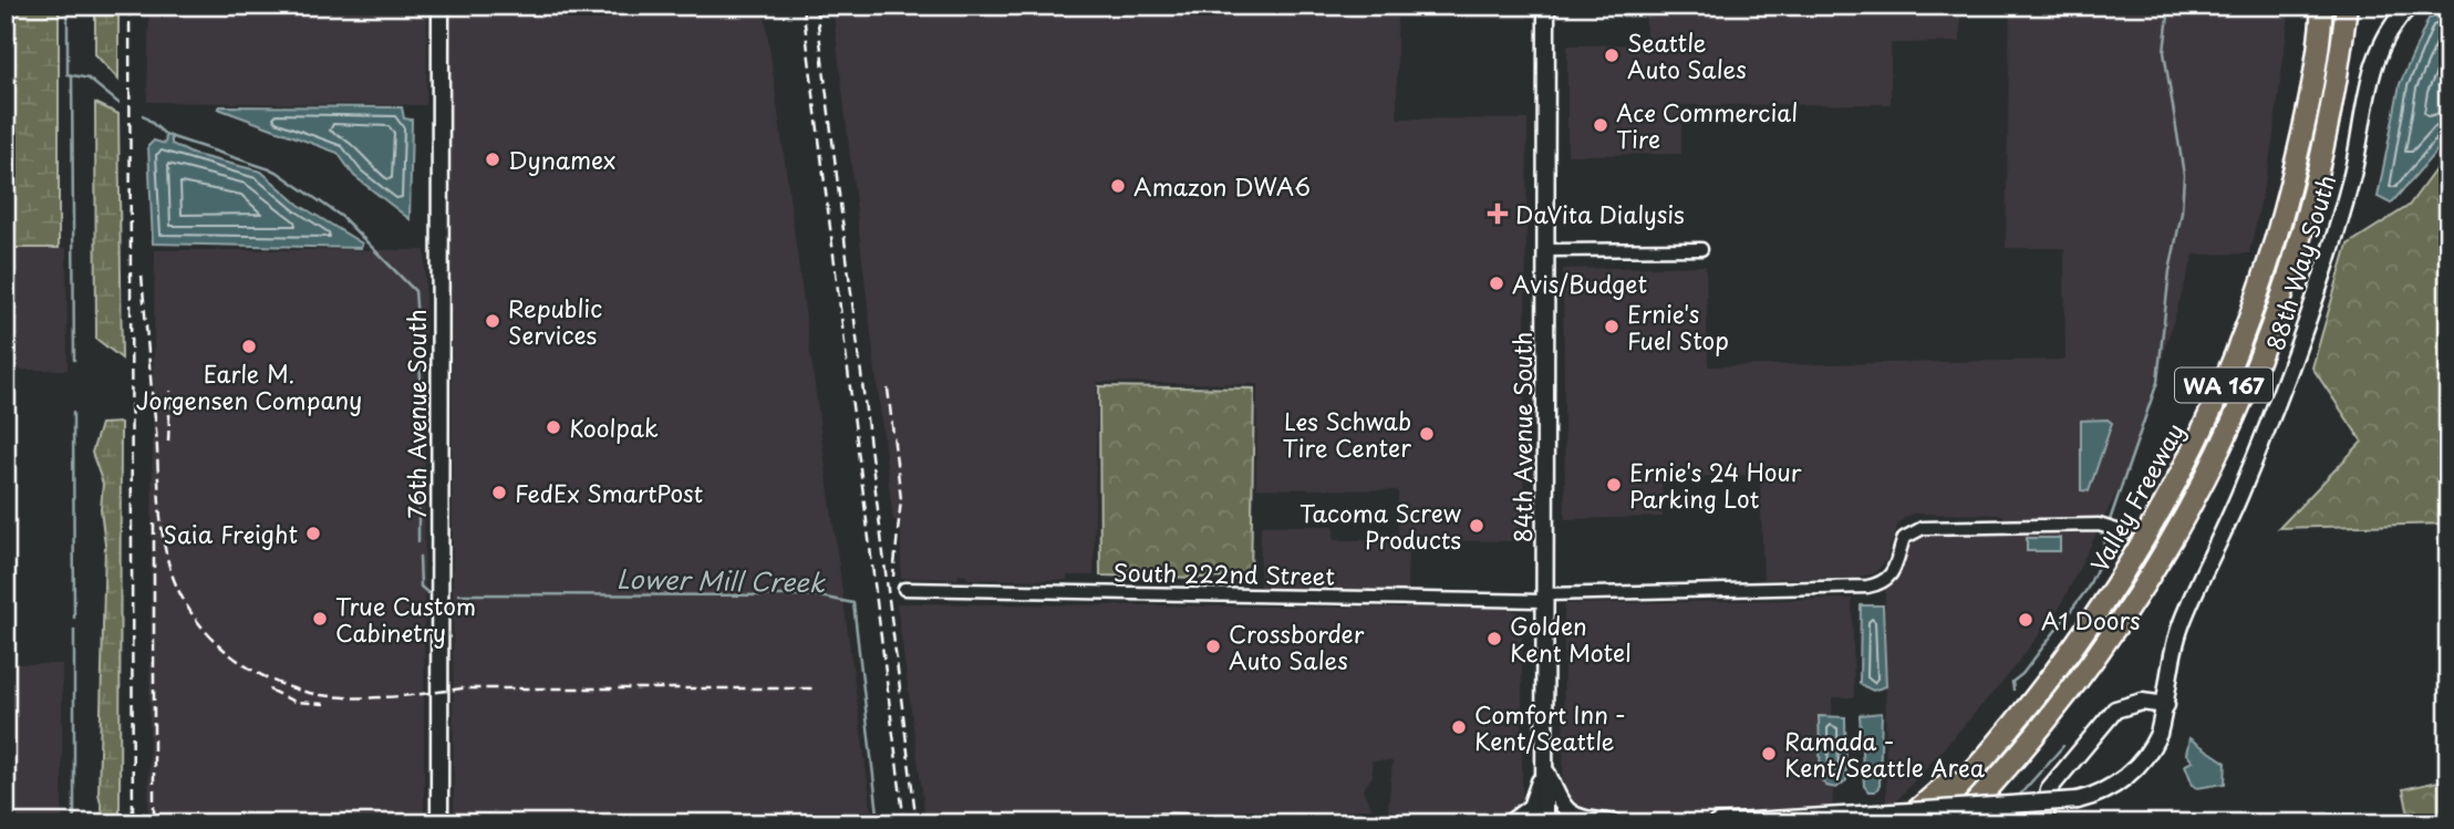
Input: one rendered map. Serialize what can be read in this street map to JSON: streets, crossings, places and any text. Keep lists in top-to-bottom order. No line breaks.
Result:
{"streets":{"highway":["WA 167","Valley Freeway"],"street":["88th Way South","76th Avenue South","84th Avenue South","South 222nd Street"]},"crossings":[["84th Avenue South","South 222nd Street"]],"water":["Lower Mill Creek"],"places":{"other":["Seattle Auto Sales","Ace Commercial Tire","Dynamex","Amazon DWA6","Avis/Budget","Republic Services","Ernie's Fuel Stop","Earle M. Jorgensen Company","Koolpak","Les Schwab Tire Center","Ernie's 24 Hour Parking Lot","FedEx SmartPost","Tacoma Screw Products","Saia Freight","True Custom Cabinetry","A1 Doors","Golden Kent Motel","Crossborder Auto Sales","Comfort Inn - Kent/Seattle","Ramada - Kent/Seattle Area"],"health":["DaVita Dialysis"]}}
